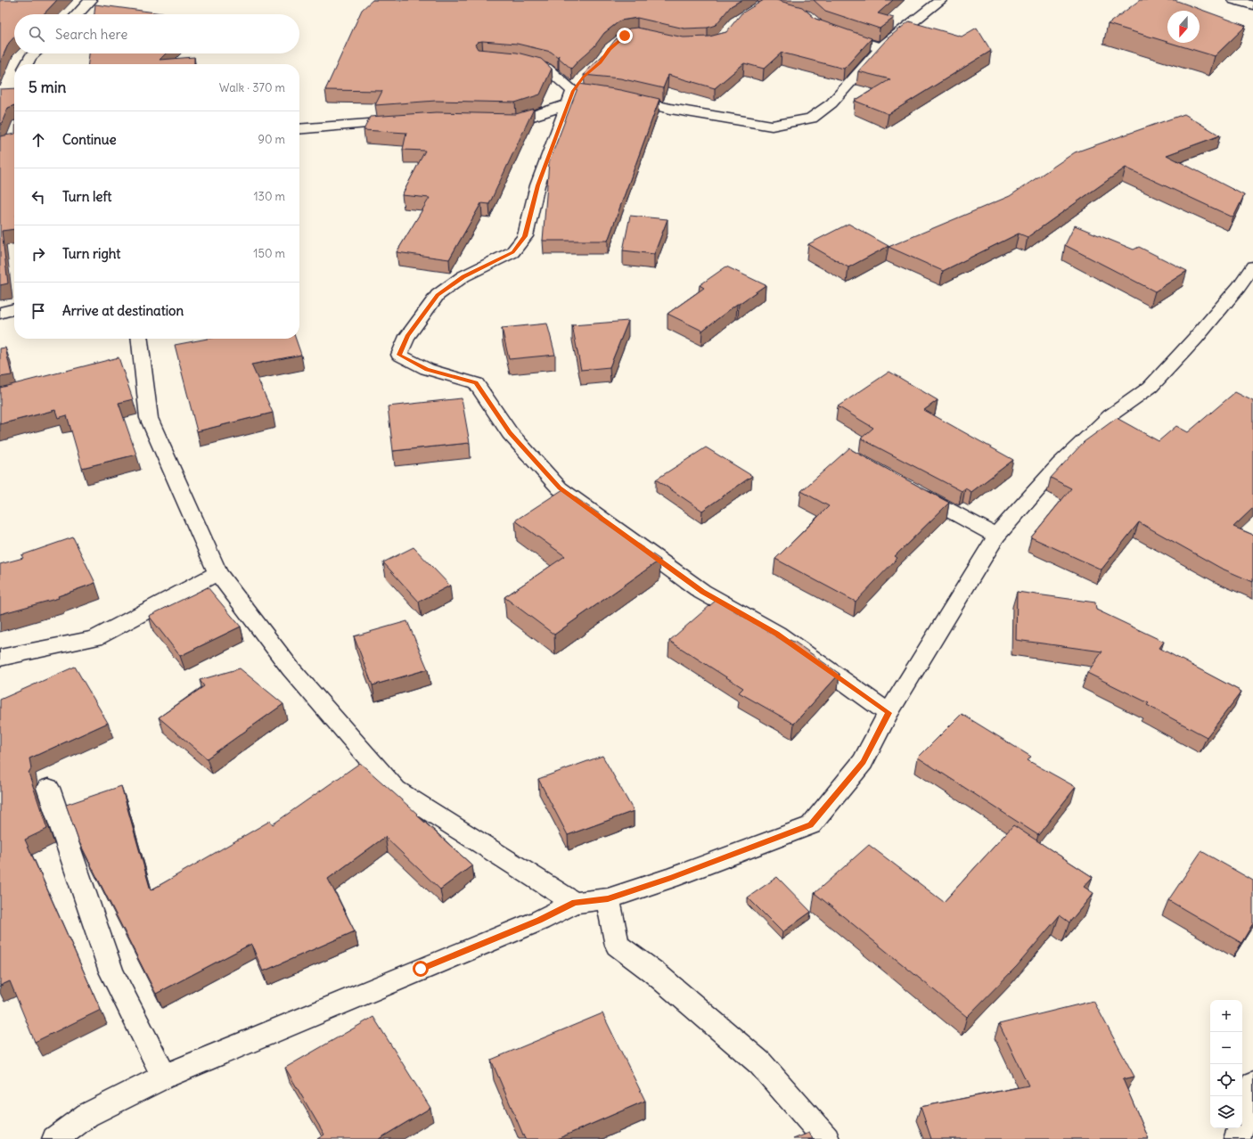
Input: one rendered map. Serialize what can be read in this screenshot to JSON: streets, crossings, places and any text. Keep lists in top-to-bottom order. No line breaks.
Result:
{"north":"bottom","page":{"search":"Search here","heading":["5 min","Walk · 370 m"],"list":[["Continue","90 m"],["Turn left","130 m"],["Turn right","150 m"],"Arrive at destination"],"map_buttons":["+","−"]}}
